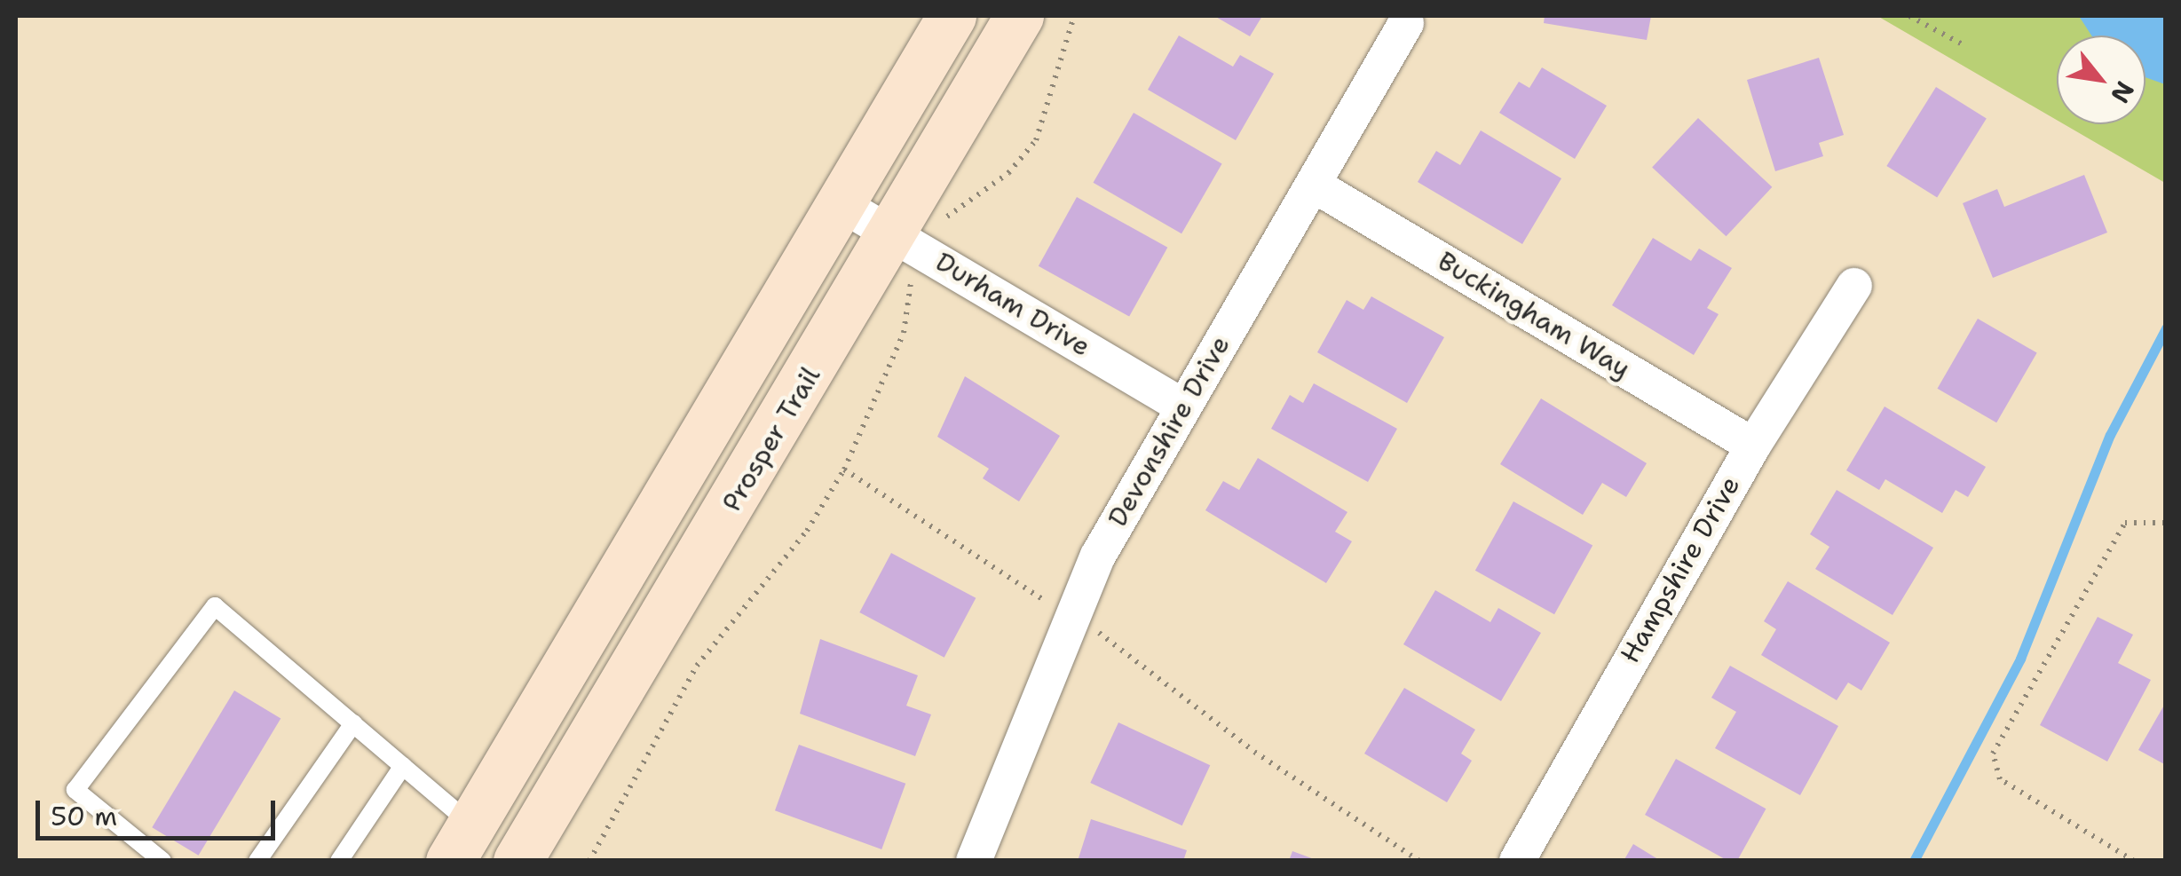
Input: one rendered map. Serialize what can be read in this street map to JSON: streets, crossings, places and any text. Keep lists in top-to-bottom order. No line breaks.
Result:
{"streets":{"main road":["Prosper Trail"],"street":["Durham Drive","Buckingham Way","Devonshire Drive","Hampshire Drive"]},"crossings":[["Durham Drive","Devonshire Drive"],["Durham Drive","Prosper Trail"],["Buckingham Way","Devonshire Drive"],["Buckingham Way","Hampshire Drive"]],"scale_bar":"50 m","north":"bottom right"}
